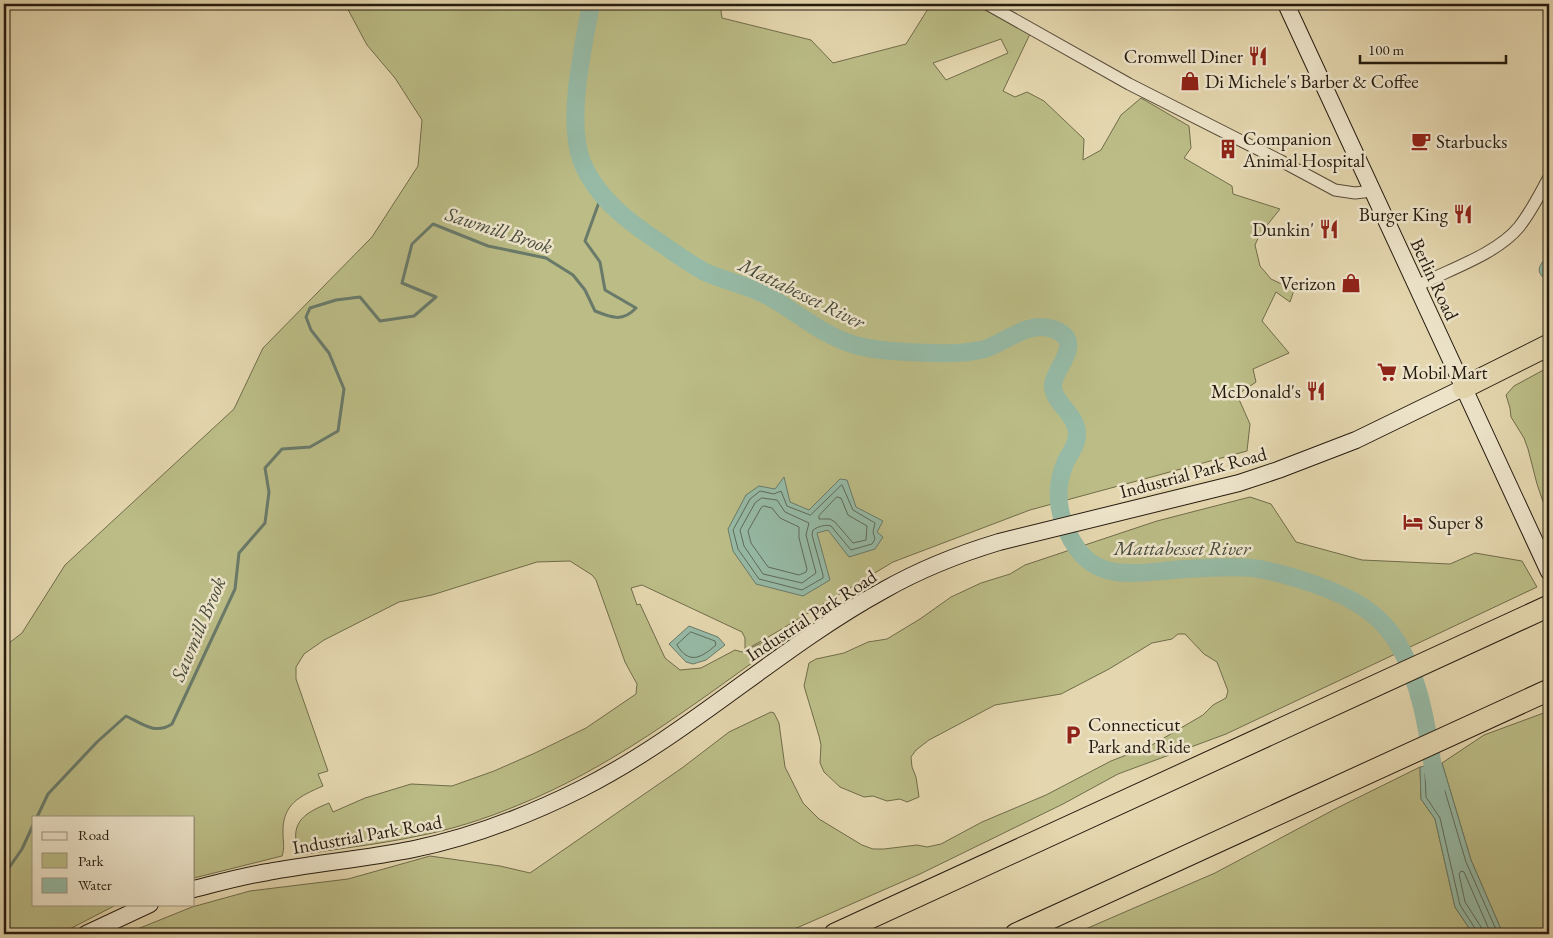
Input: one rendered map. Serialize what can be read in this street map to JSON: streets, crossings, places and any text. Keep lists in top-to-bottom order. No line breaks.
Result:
{"streets":{"street":["Berlin Road","Industrial Park Road"]},"crossings":[["Berlin Road","Industrial Park Road"]],"water":["Sawmill Brook","Mattabesset River"],"places":{"restaurant":["Cromwell Diner","Burger King","Dunkin'","McDonald's"],"shop":["Di Michele's Barber & Coffee","Verizon"],"cafe":["Starbucks"],"building":["Companion Animal Hospital"],"supermarket":["Mobil Mart"],"hotel":["Super 8"],"parking":["Connecticut Park and Ride"]},"legend":["Road","Park","Water"],"scale_bar":"100 m"}
